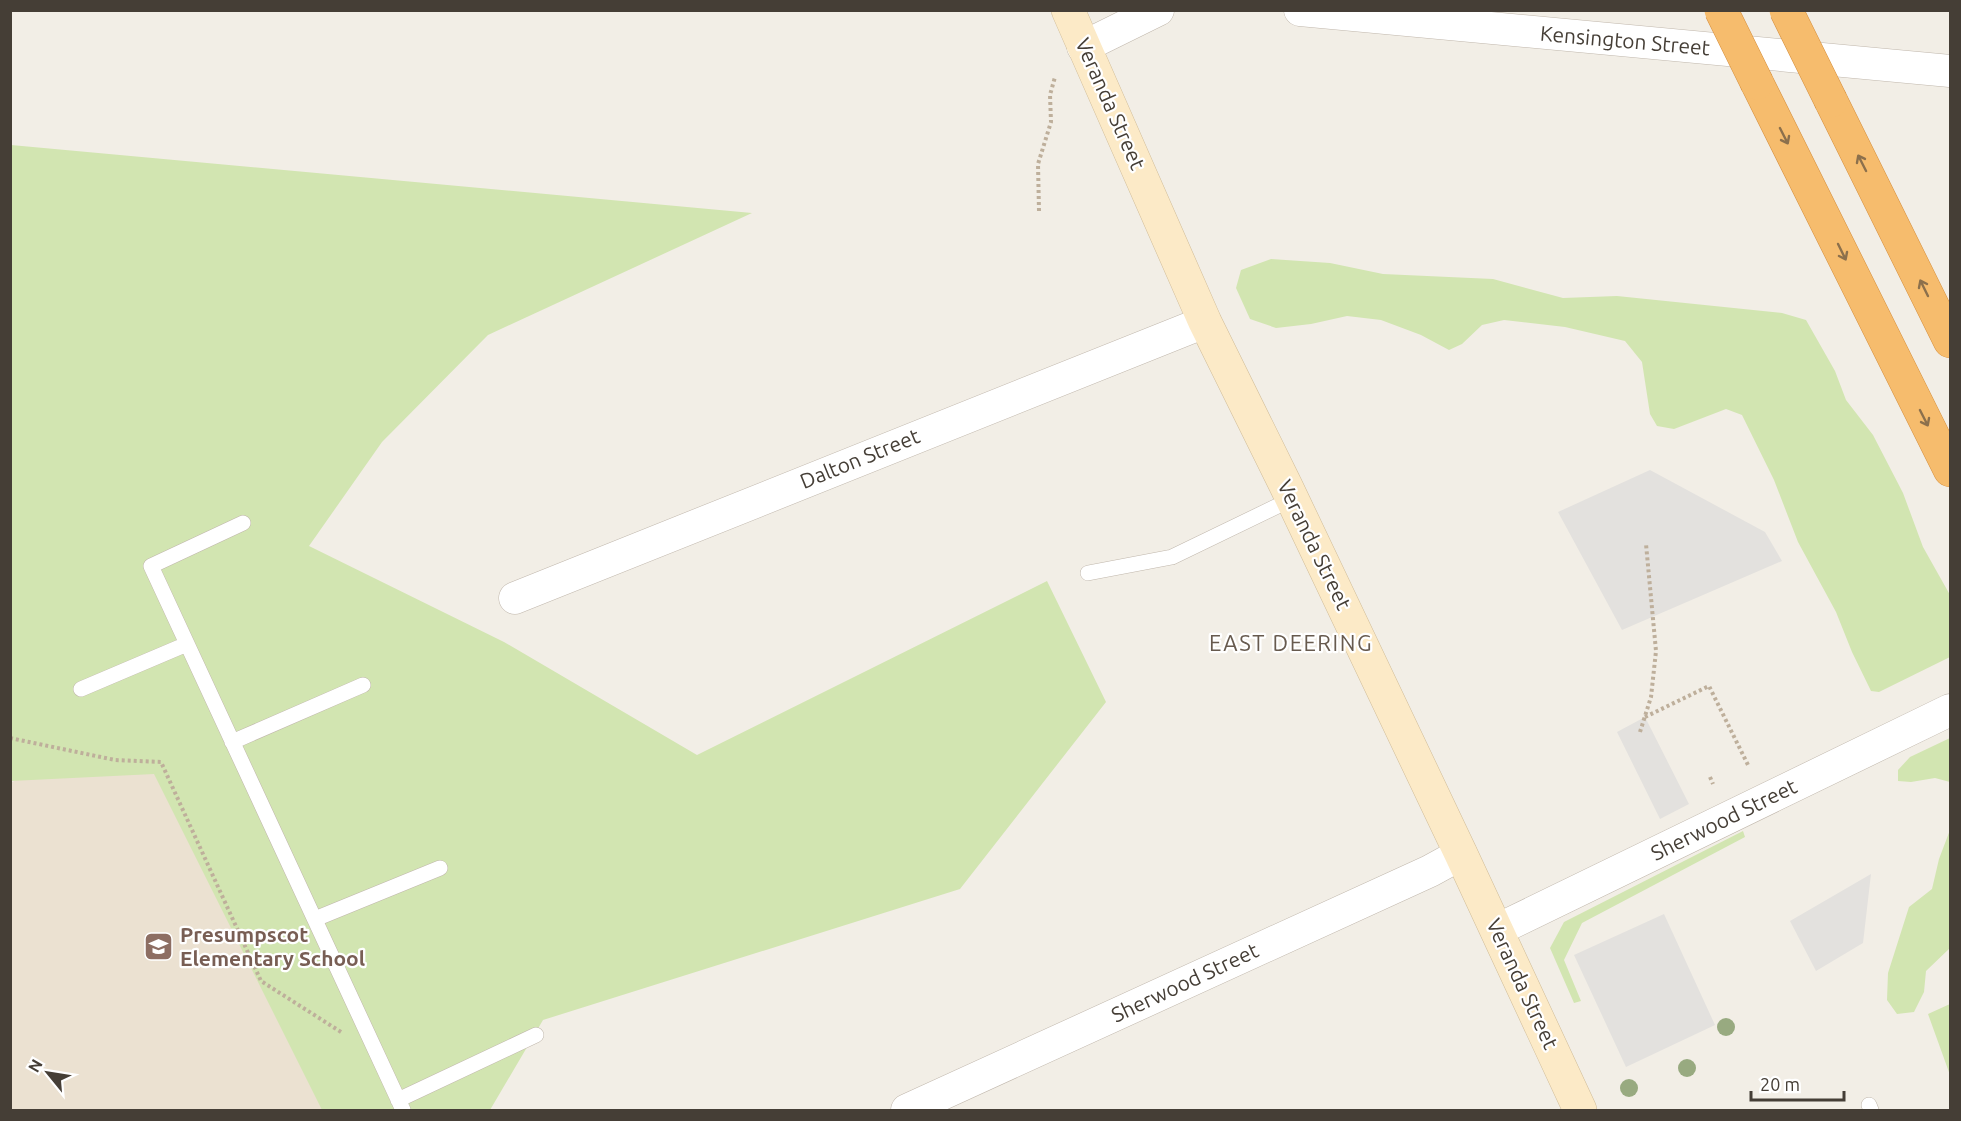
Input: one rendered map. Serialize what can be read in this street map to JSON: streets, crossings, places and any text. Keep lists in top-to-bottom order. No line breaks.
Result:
{"streets":{"main road":["Veranda Street"],"street":["Kensington Street","Dalton Street","Sherwood Street"]},"crossings":[["Veranda Street","Dalton Street"],["Veranda Street","Sherwood Street"]],"districts":["EAST DEERING"],"places":{"school or university":["Presumpscot Elementary School"]},"scale_bar":"20 m","north":"top left"}
